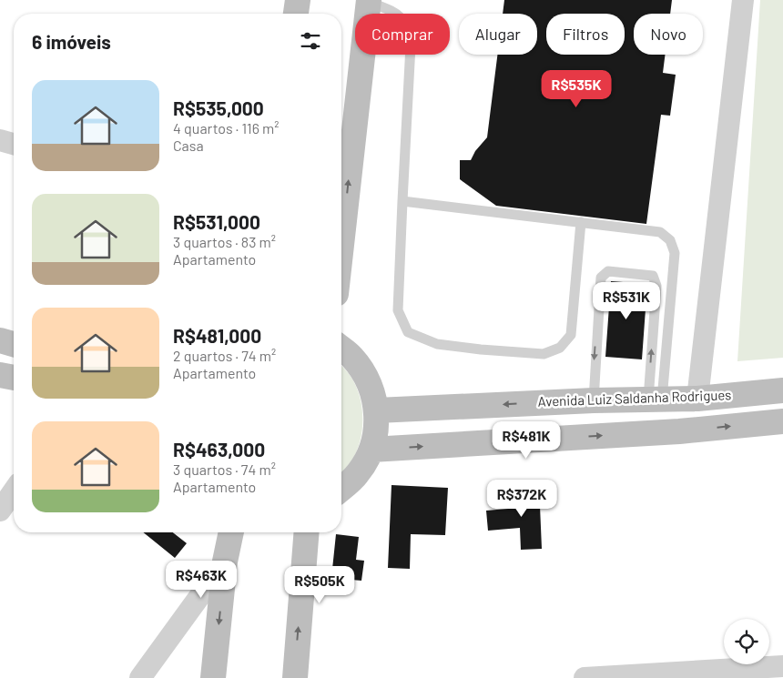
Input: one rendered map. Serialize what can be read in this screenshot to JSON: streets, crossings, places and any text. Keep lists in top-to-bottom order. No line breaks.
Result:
{"streets":{"main road":["Avenida Luiz Saldanha Rodrigues"]},"page":{"chip":["Comprar","Alugar","Filtros","Novo"],"heading":"6 imóveis","list":[{"name":"R$535,000","note":"4 quartos · 116 m² · Casa"},{"name":"R$531,000","note":"3 quartos · 83 m² · Apartamento"},{"name":"R$481,000","note":"2 quartos · 74 m² · Apartamento"},{"name":"R$463,000","note":"3 quartos · 74 m² · Apartamento"}],"price":["R$535K","R$531K","R$481K","R$372K","R$463K","R$505K"]}}
